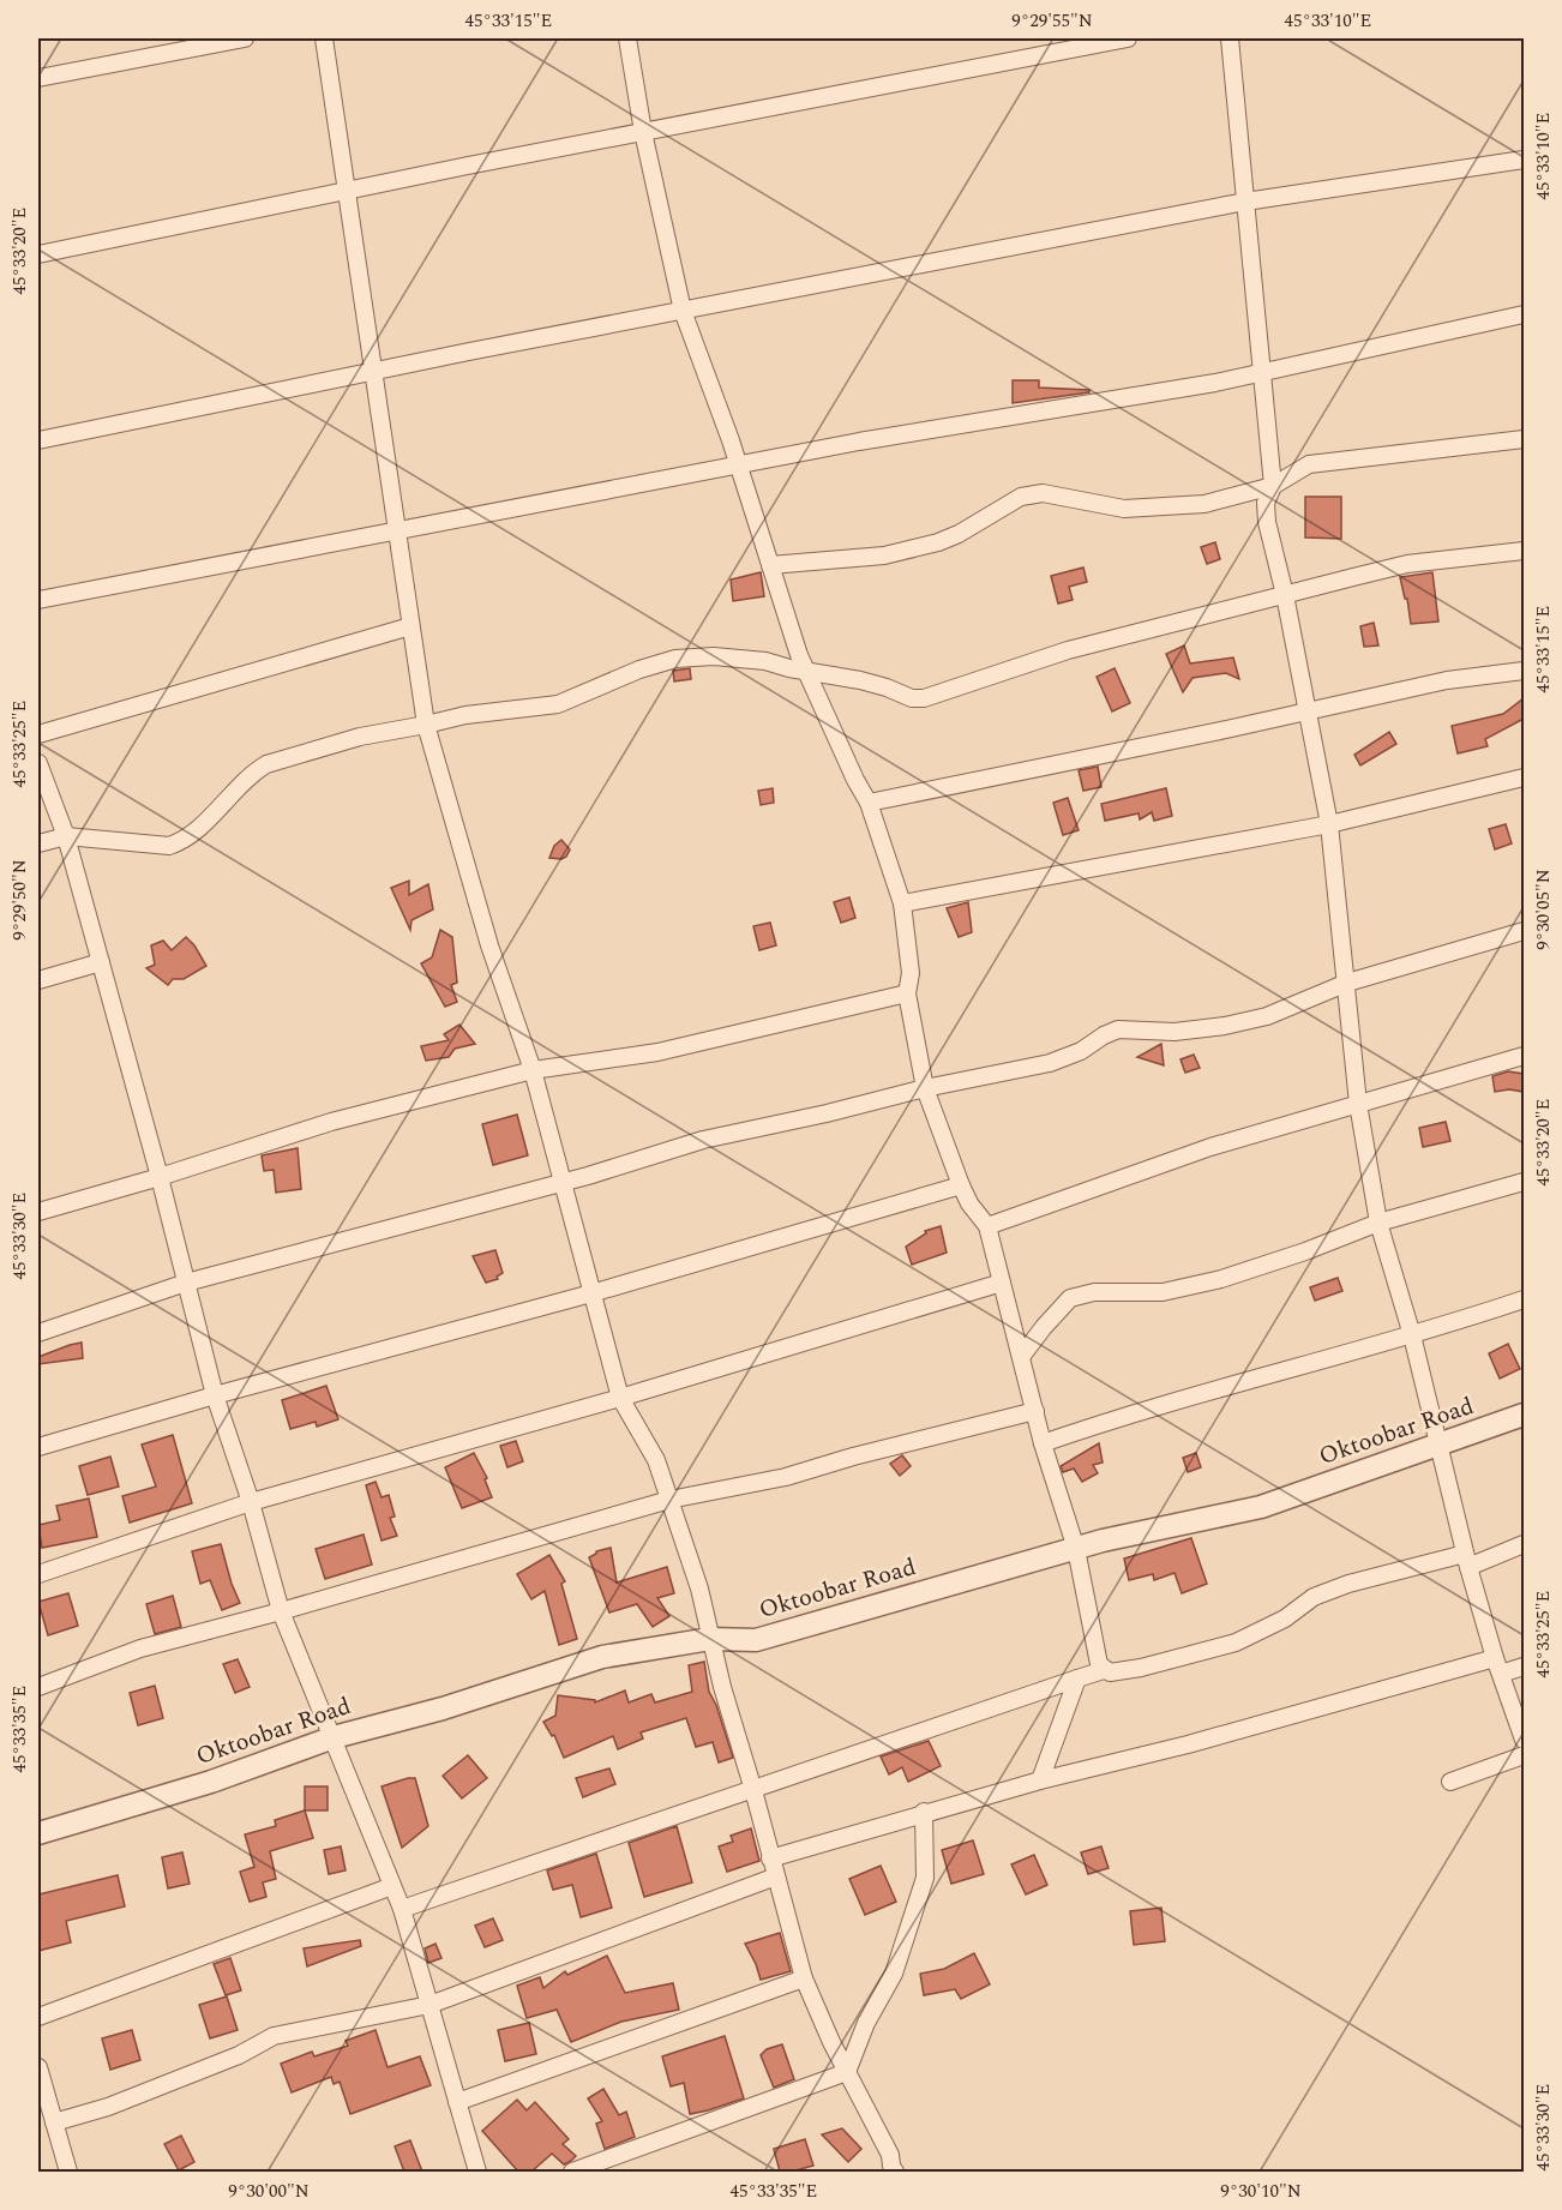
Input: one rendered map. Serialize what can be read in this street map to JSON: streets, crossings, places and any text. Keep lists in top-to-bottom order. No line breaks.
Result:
{"streets":{"street":["Oktoobar Road"]},"coordinates":["45°33'15\"E","9°29'55\"N","45°33'10\"E","45°33'20\"E","45°33'25\"E","9°29'50\"N","9°30'05\"N","45°33'30\"E","45°33'35\"E","9°30'00\"N","9°30'10\"N"]}
